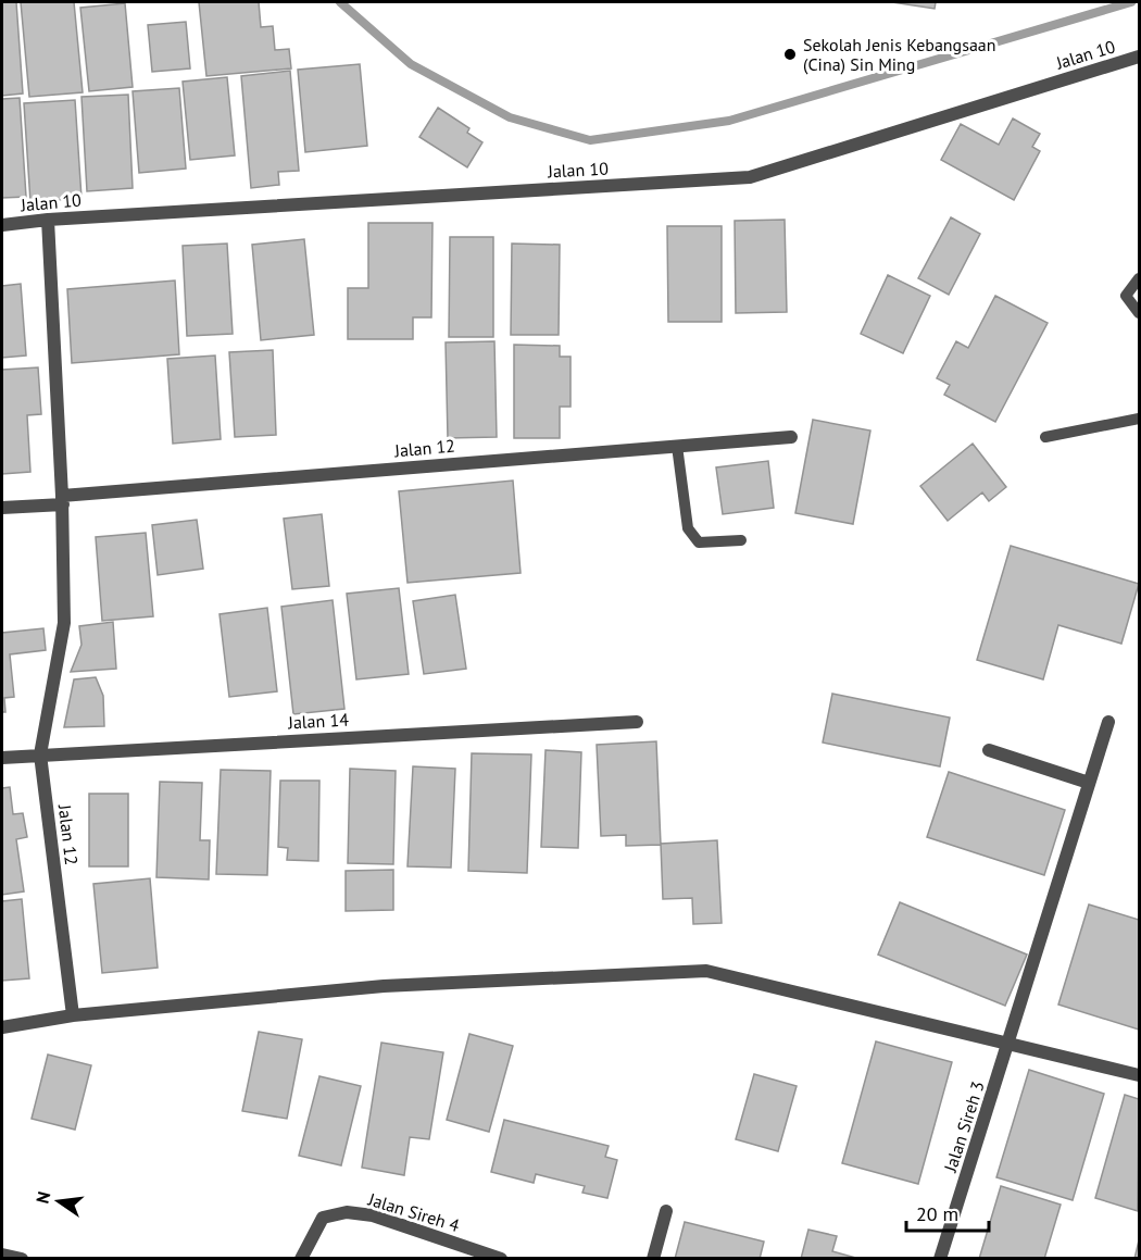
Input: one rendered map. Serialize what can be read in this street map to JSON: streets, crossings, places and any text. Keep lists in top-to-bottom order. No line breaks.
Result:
{"streets":{"street":["Jalan 10","Jalan 12","Jalan 14","Jalan Sireh 3","Jalan Sireh 4"]},"crossings":[["Jalan 10","Jalan 12"],["Jalan 12","Jalan 14"]],"places":["Sekolah Jenis Kebangsaan (Cina) Sin Ming"],"scale_bar":"20 m","north":"left"}
